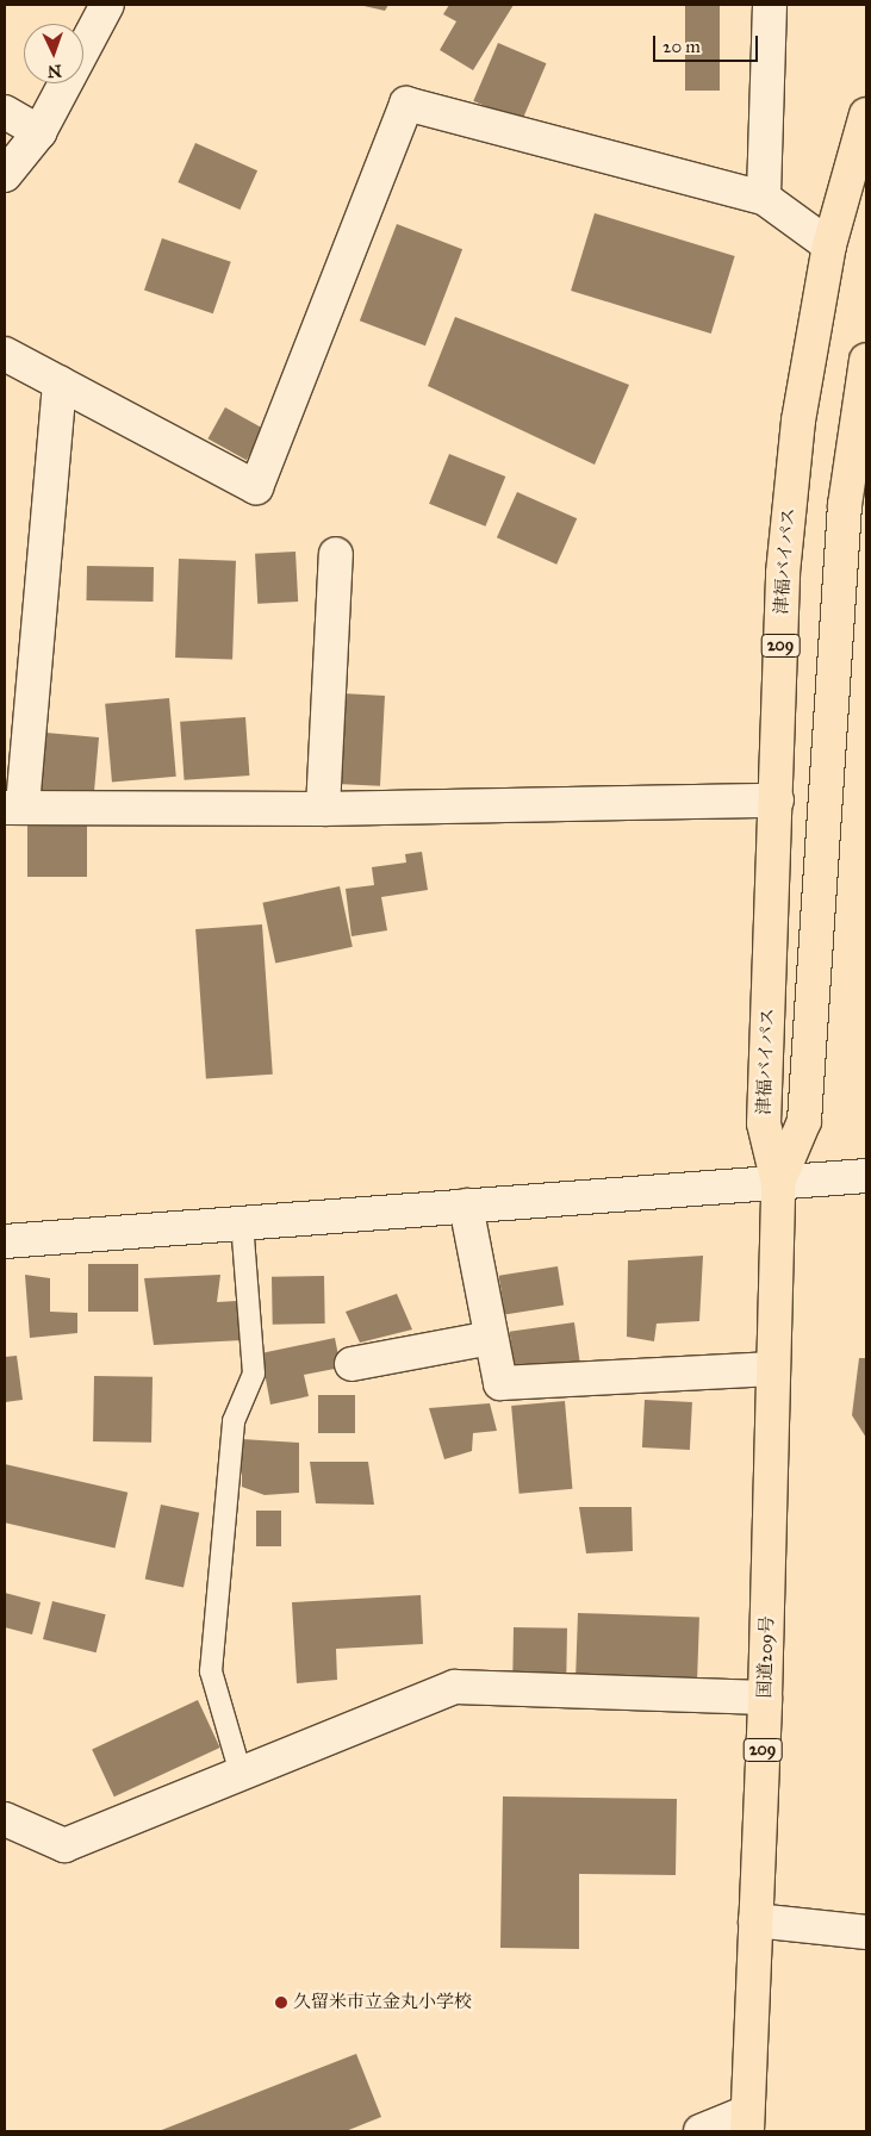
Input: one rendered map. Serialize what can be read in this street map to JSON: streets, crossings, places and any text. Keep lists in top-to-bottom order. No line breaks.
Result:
{"streets":{"highway":["津福バイパス","209","国道209号"]},"crossings":[["津福バイパス","209"],["津福バイパス","国道209号"],["209","国道209号"]],"places":["久留米市立金丸小学校"],"scale_bar":"20 m","north":"bottom"}
